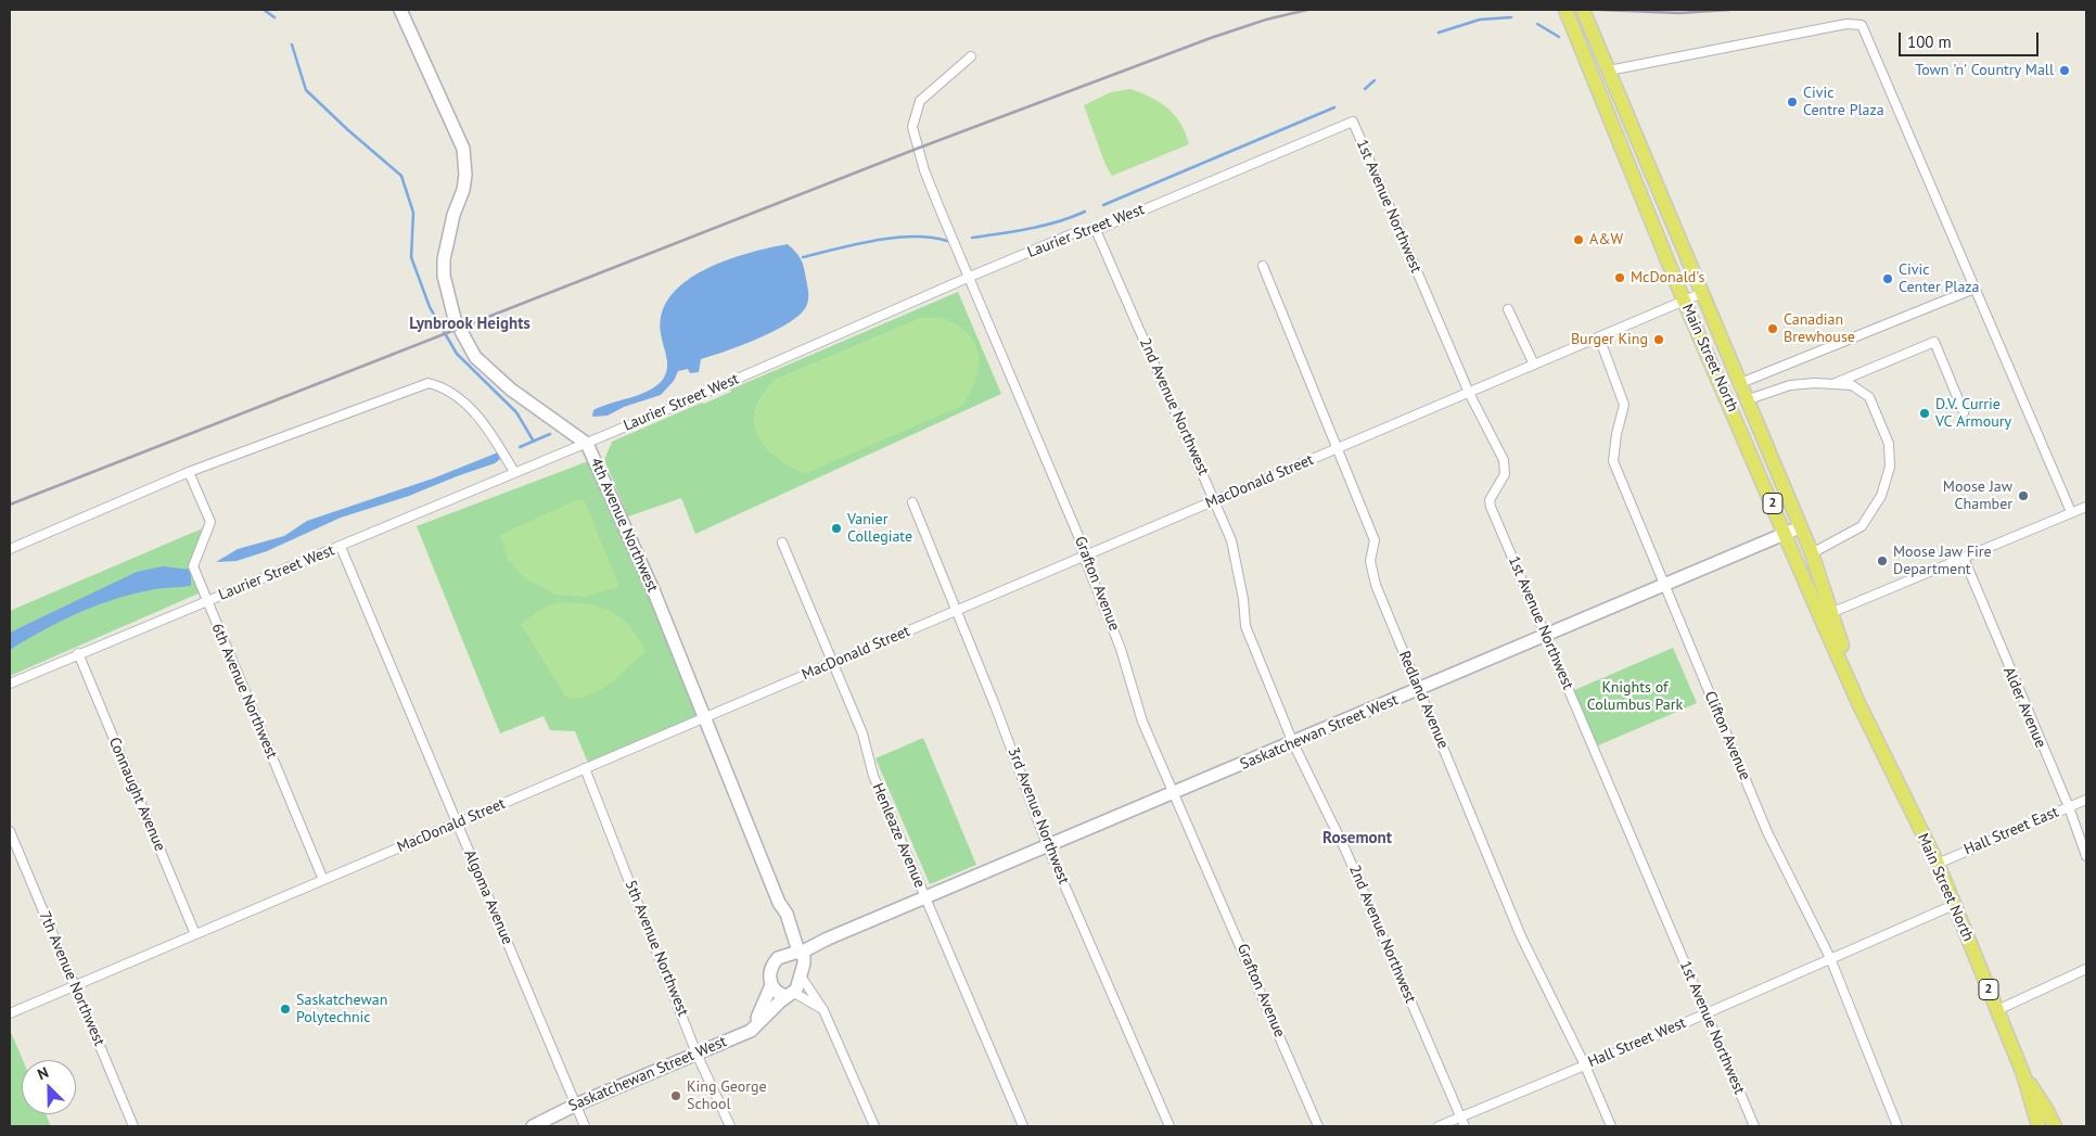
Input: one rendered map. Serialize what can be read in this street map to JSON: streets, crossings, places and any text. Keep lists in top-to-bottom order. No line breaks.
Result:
{"streets":{"main road":["Main Street North","2"],"street":["1st Avenue Northwest","Laurier Street West","2nd Avenue Northwest","MacDonald Street","4th Avenue Northwest","Grafton Avenue","6th Avenue Northwest","Redland Avenue","Alder Avenue","Saskatchewan Street West","Clifton Avenue","Connaught Avenue","3rd Avenue Northwest","Hall Street East","Henleaze Avenue","Algoma Avenue","5th Avenue Northwest","7th Avenue Northwest","Hall Street West"]},"crossings":[["1st Avenue Northwest","Laurier Street West"],["1st Avenue Northwest","MacDonald Street"],["1st Avenue Northwest","Saskatchewan Street West"],["1st Avenue Northwest","Hall Street West"],["Laurier Street West","2nd Avenue Northwest"],["Laurier Street West","4th Avenue Northwest"],["Laurier Street West","Grafton Avenue"],["Laurier Street West","6th Avenue Northwest"],["Laurier Street West","Connaught Avenue"],["Laurier Street West","Algoma Avenue"],["Main Street North","MacDonald Street"],["Main Street North","Saskatchewan Street West"],["Main Street North","Hall Street East"],["Main Street North","Hall Street West"],["2nd Avenue Northwest","MacDonald Street"],["2nd Avenue Northwest","Saskatchewan Street West"],["2nd Avenue Northwest","Hall Street West"],["MacDonald Street","4th Avenue Northwest"],["MacDonald Street","Grafton Avenue"],["MacDonald Street","6th Avenue Northwest"],["MacDonald Street","Redland Avenue"],["MacDonald Street","Clifton Avenue"],["MacDonald Street","Connaught Avenue"],["MacDonald Street","3rd Avenue Northwest"],["MacDonald Street","Henleaze Avenue"],["MacDonald Street","Algoma Avenue"],["MacDonald Street","5th Avenue Northwest"],["MacDonald Street","7th Avenue Northwest"],["4th Avenue Northwest","Saskatchewan Street West"],["Grafton Avenue","Saskatchewan Street West"],["Redland Avenue","Saskatchewan Street West"],["Redland Avenue","Hall Street West"],["Alder Avenue","Hall Street East"],["Saskatchewan Street West","Clifton Avenue"],["Saskatchewan Street West","3rd Avenue Northwest"],["Saskatchewan Street West","Henleaze Avenue"],["Saskatchewan Street West","Algoma Avenue"],["Saskatchewan Street West","5th Avenue Northwest"],["Clifton Avenue","Hall Street West"]],"districts":["Lynbrook Heights","Rosemont"],"parks":["Knights of Columbus Park"],"places":["Town 'n' Country Mall","Civic Centre Plaza","A&W","McDonald's","Civic Center Plaza","Canadian Brewhouse","Burger King","D.V. Currie VC Armoury","Moose Jaw Chamber","Vanier Collegiate","Moose Jaw Fire Department","Saskatchewan Polytechnic","King George School"],"scale_bar":"100 m","north":"top left"}
